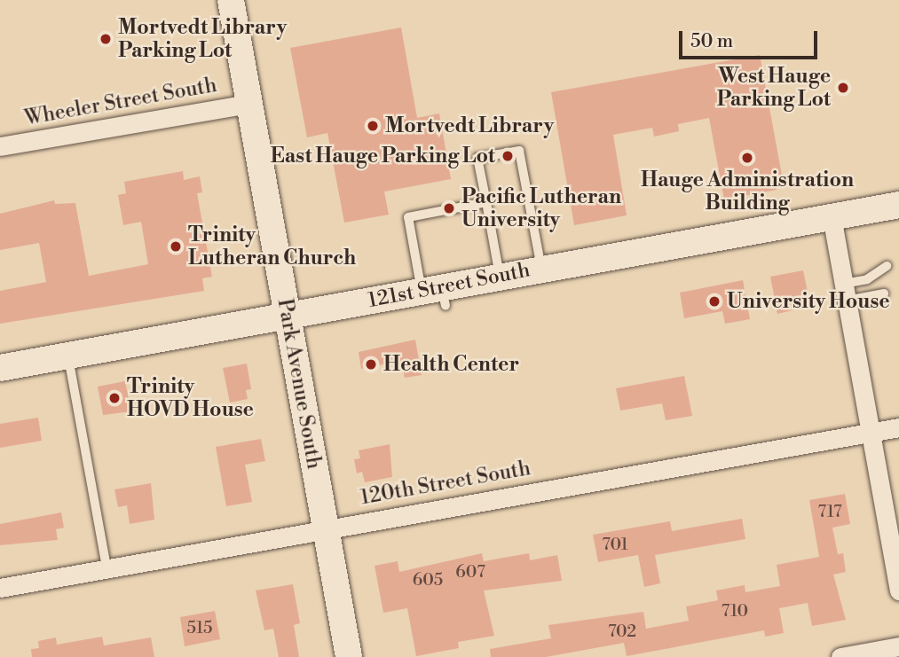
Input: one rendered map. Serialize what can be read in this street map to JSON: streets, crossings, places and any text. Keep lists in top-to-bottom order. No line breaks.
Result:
{"streets":{"street":["Wheeler Street South","121st Street South","Park Avenue South","120th Street South"]},"crossings":[["Wheeler Street South","Park Avenue South"],["121st Street South","Park Avenue South"],["Park Avenue South","120th Street South"]],"places":["Mortvedt Library Parking Lot","West Hauge Parking Lot","Mortvedt Library","East Hauge Parking Lot","Hauge Administration Building","Pacific Lutheran University","Trinity Lutheran Church","University House","Health Center","Trinity HOVD House"],"house_numbers":["717","701","607","605","710","515","702"],"scale_bar":"50 m"}
